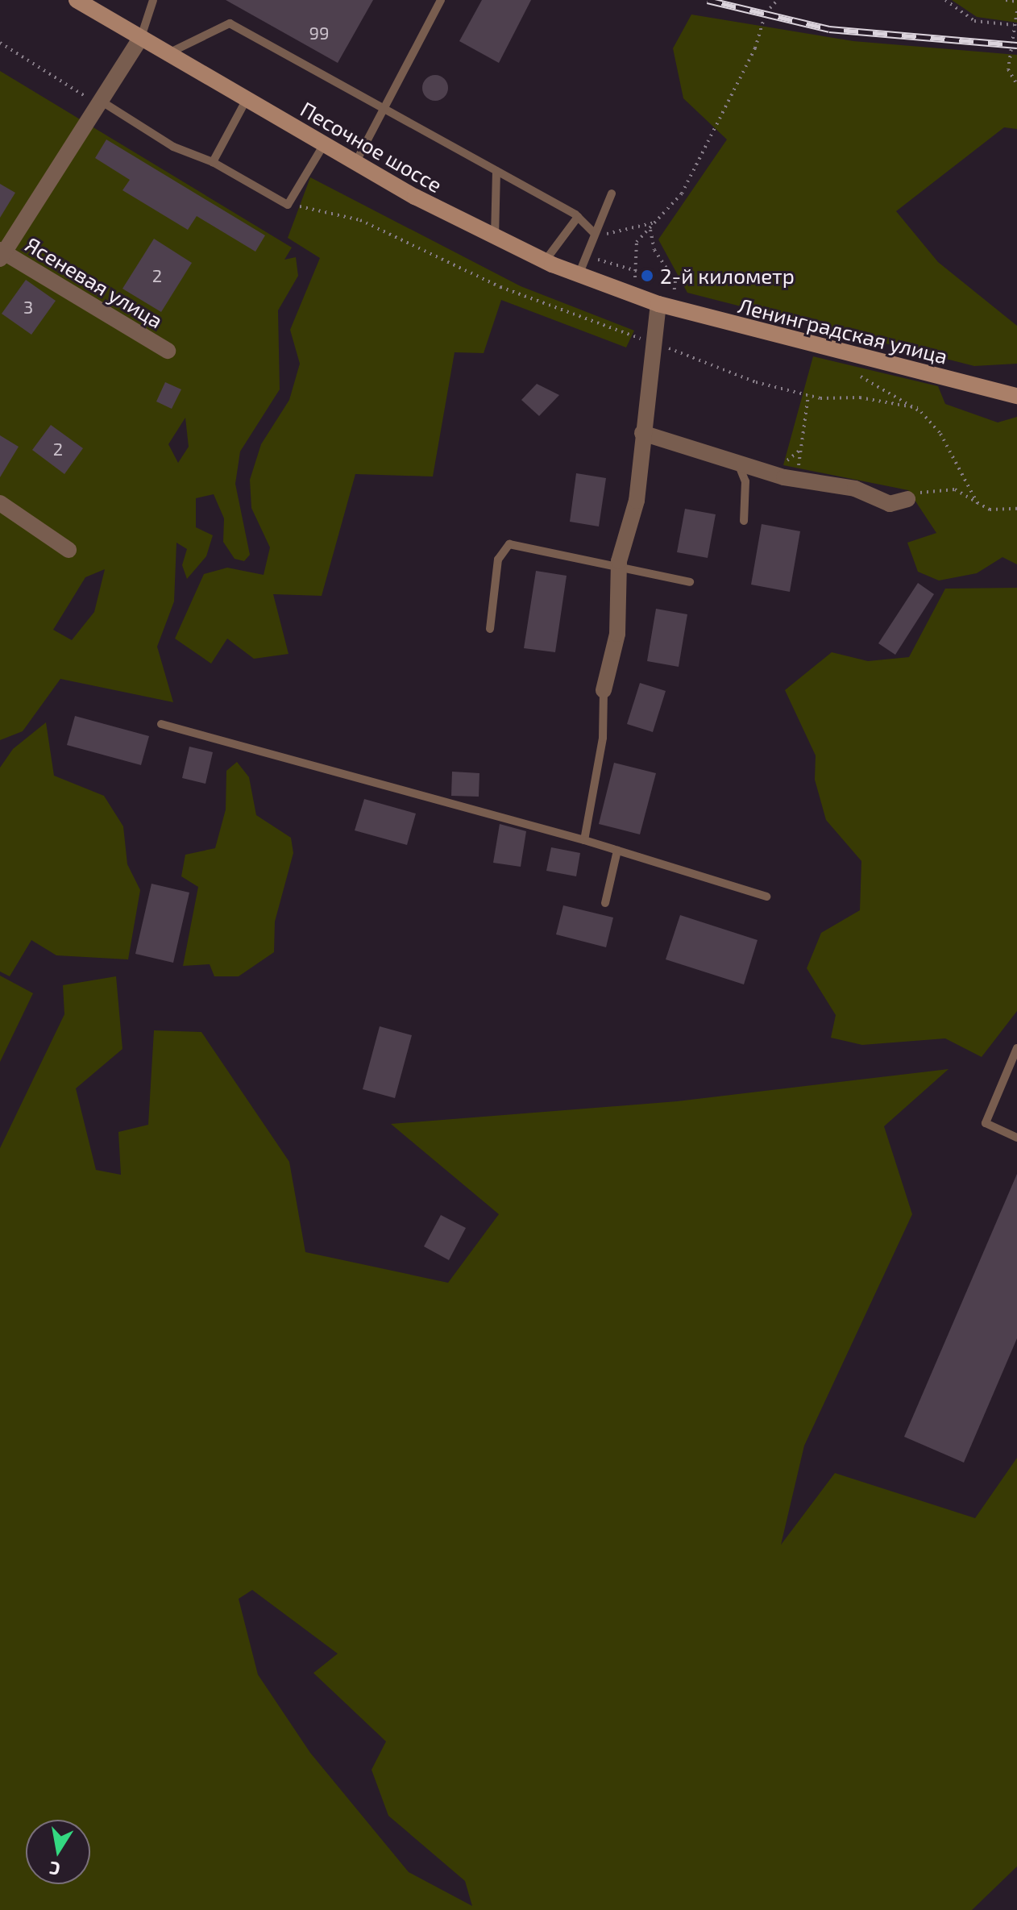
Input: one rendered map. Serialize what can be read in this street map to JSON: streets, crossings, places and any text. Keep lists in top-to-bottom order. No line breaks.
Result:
{"streets":{"main road":["Песочное шоссе","Ленинградская улица"],"street":["Ясеневая улица"]},"crossings":[["Песочное шоссе","Ленинградская улица"]],"places":["2-й километр"],"house_numbers":["99","2","3","2"],"north":"bottom"}
